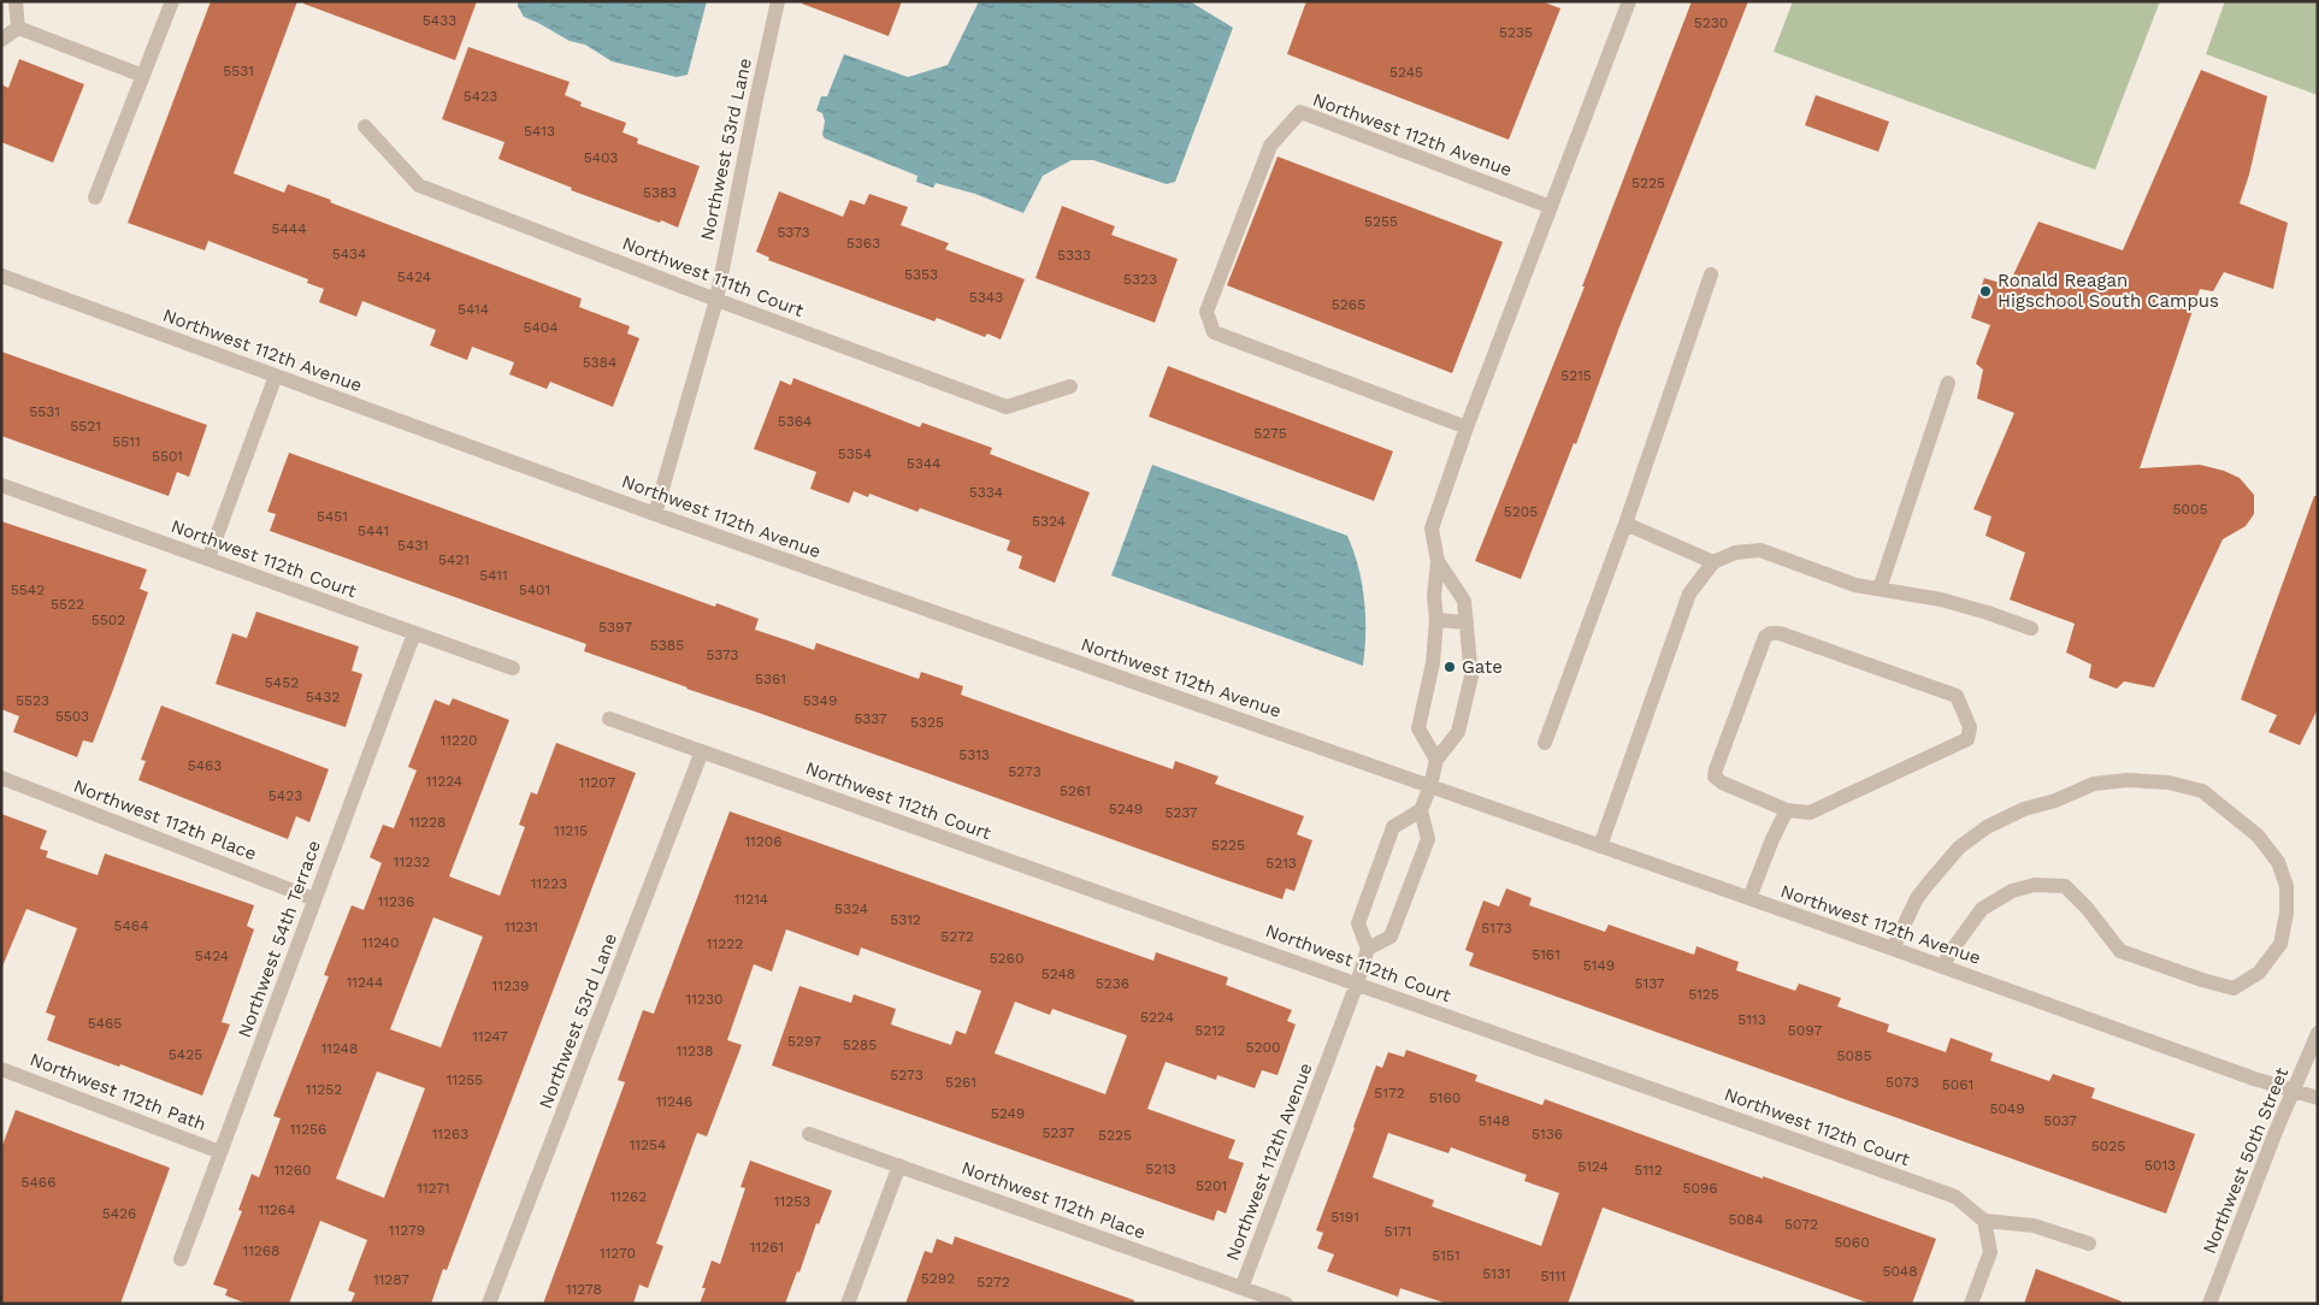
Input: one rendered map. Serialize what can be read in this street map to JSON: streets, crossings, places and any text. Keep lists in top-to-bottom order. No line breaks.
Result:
{"streets":{"street":["Northwest 112th Avenue","Northwest 53rd Lane","Northwest 111th Court","Northwest 112th Court","Northwest 112th Place","Northwest 54th Terrace","Northwest 112th Path","Northwest 50th Street"]},"crossings":[["Northwest 112th Avenue","Northwest 53rd Lane"],["Northwest 112th Avenue","Northwest 112th Court"],["Northwest 112th Avenue","Northwest 112th Place"],["Northwest 112th Avenue","Northwest 50th Street"],["Northwest 53rd Lane","Northwest 111th Court"],["Northwest 53rd Lane","Northwest 112th Court"],["Northwest 112th Court","Northwest 54th Terrace"],["Northwest 112th Place","Northwest 54th Terrace"],["Northwest 54th Terrace","Northwest 112th Path"]],"places":["Ronald Reagan Higschool South Campus","Gate"],"house_numbers":["5433","5230","5235","5531","5245","5423","5413","5403","5225","5383","5255","5444","5373","5363","5434","5333","5353","5424","5323","5343","5265","5414","5404","5384","5215","5531","5364","5521","5275","5511","5354","5501","5344","5334","5005","5205","5451","5324","5441","5431","5421","5411","5542","5401","5522","5502","5397","5385","5373","5361","5452","5432","5523","5349","5503","5337","5325","11220","5313","5463","5273","11224","11207","5261","5423","5249","5237","11228","11215","11206","5225","11232","5213","11223","11214","11236","5324","5312","5464","11231","5173","5272","11240","11222","5161","5424","5260","5149","5248","11244","5236","5137","11239","5125","11230","5224","5113","5465","5212","5097","11247","5297","5285","5200","11248","11238","5425","5085","5273","11255","5261","5073","5061","11252","5172","5160","11246","5049","5249","5148","5037","11256","5237","11263","5136","5225","11254","5025","5013","5124","5213","11260","5112","5466","5201","11271","5096","11262","11253","11264","5426","5191","5084","5072","11279","5171","5060","11261","11268","11270","5151","5048","5131","5111","5292","11287","5272","11278"]}
